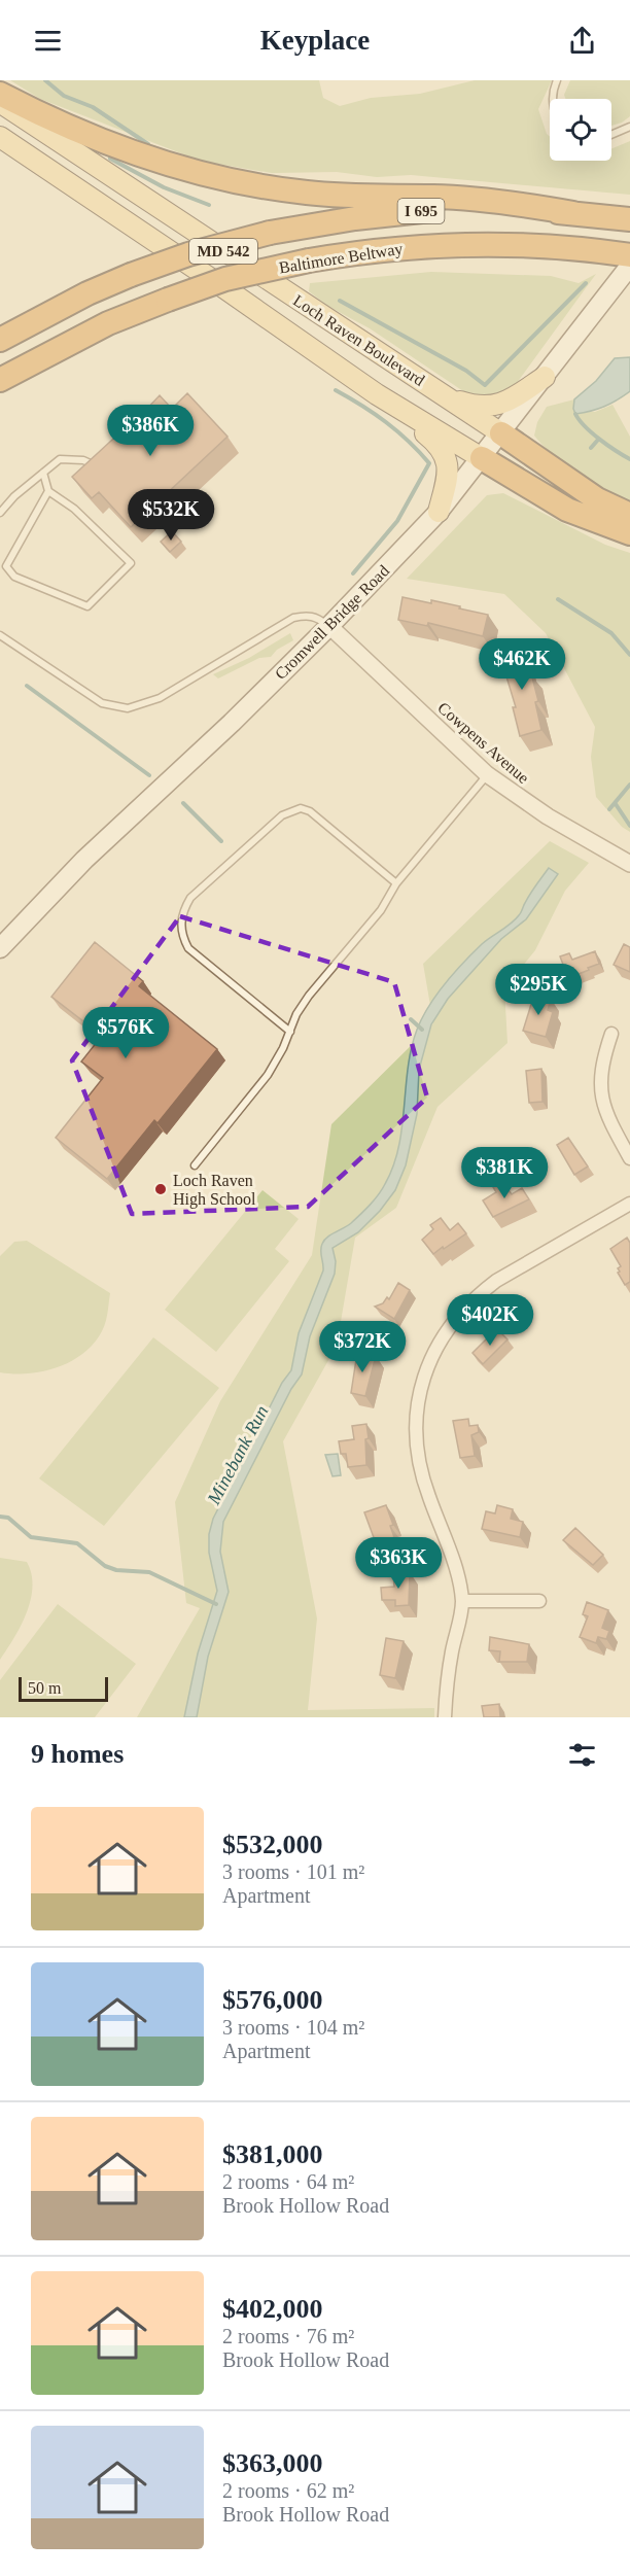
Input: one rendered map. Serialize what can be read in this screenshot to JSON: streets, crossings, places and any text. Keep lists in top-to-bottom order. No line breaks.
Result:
{"streets":{"highway":["I 695","Baltimore Beltway"],"main road":["MD 542","Loch Raven Boulevard","Cromwell Bridge Road"],"street":["Cowpens Avenue"]},"crossings":[["Loch Raven Boulevard","Cromwell Bridge Road"],["Cromwell Bridge Road","Cowpens Avenue"]],"water":["Minebank Run"],"places":["Loch Raven High School"],"scale_bar":"50 m","page":{"header":"Keyplace","price":["$386K","$532K","$462K","$295K","$576K","$381K","$402K","$372K","$363K"],"scale":"50 m","heading":"9 homes","list":[{"name":"$532,000","note":"3 rooms · 101 m² · Apartment"},{"name":"$576,000","note":"3 rooms · 104 m² · Apartment"},{"name":"$381,000","note":"2 rooms · 64 m² · Brook Hollow Road"},{"name":"$402,000","note":"2 rooms · 76 m² · Brook Hollow Road"},{"name":"$363,000","note":"2 rooms · 62 m² · Brook Hollow Road"}]}}
